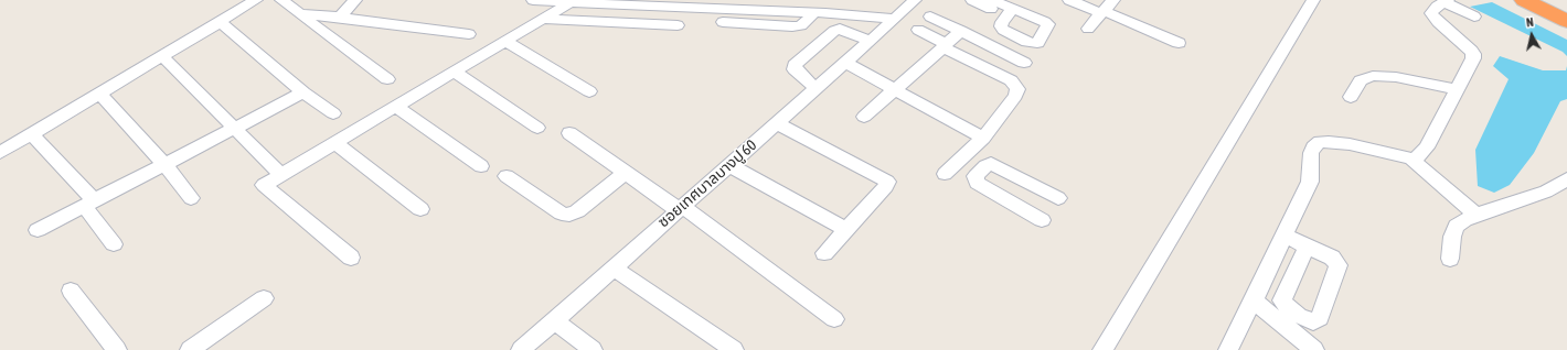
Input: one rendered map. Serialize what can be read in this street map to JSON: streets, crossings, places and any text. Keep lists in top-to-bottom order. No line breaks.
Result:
{"streets":{"street":["ซอยเทศบาลบางปู 60"]},"north":"top"}
